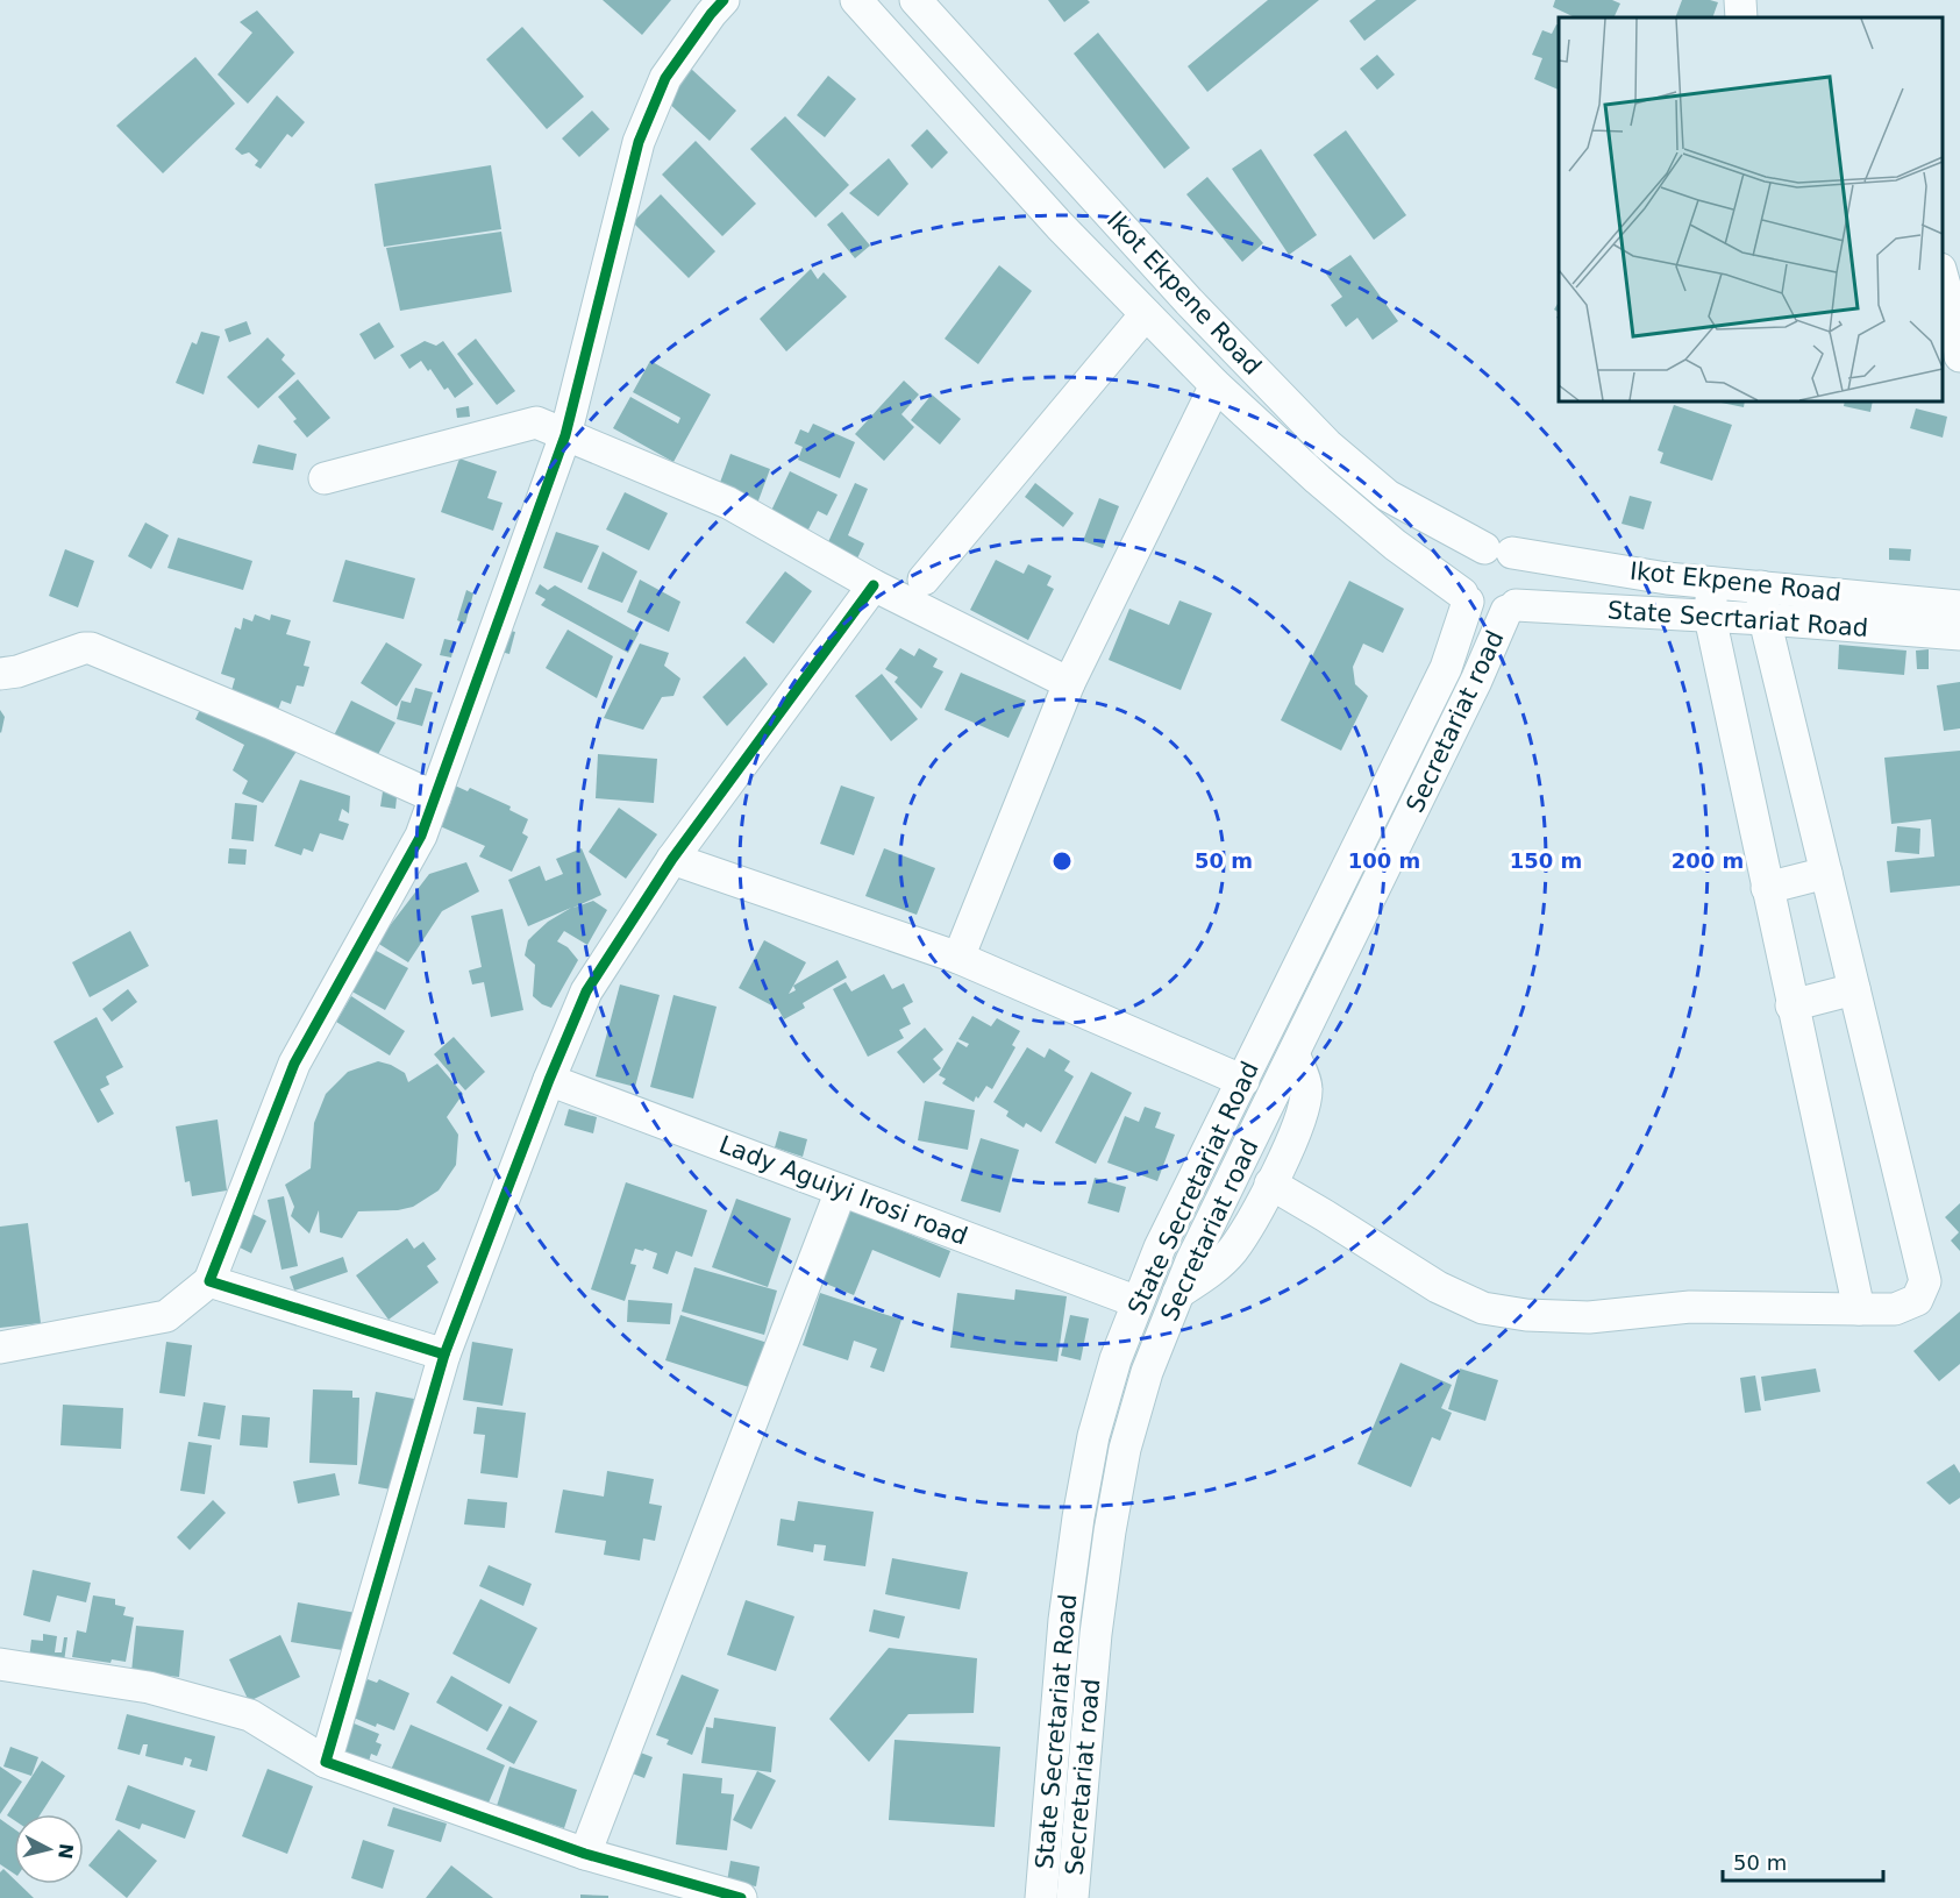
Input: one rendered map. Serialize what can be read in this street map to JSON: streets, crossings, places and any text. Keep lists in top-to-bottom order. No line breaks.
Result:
{"streets":{"street":["Ikot Ekpene Road","State Secrtariat Road","Secretariat road","State Secretariat Road","Lady Aguiyi Irosi road"]},"crossings":[["Ikot Ekpene Road","State Secrtariat Road"],["Ikot Ekpene Road","Secretariat road"],["Ikot Ekpene Road","State Secretariat Road"],["State Secrtariat Road","Secretariat road"],["State Secrtariat Road","State Secretariat Road"],["Secretariat road","State Secretariat Road"],["State Secretariat Road","Lady Aguiyi Irosi road"]],"scale_bar":"50 m","north":"right","rings":["50 m","100 m","150 m","200 m"]}
